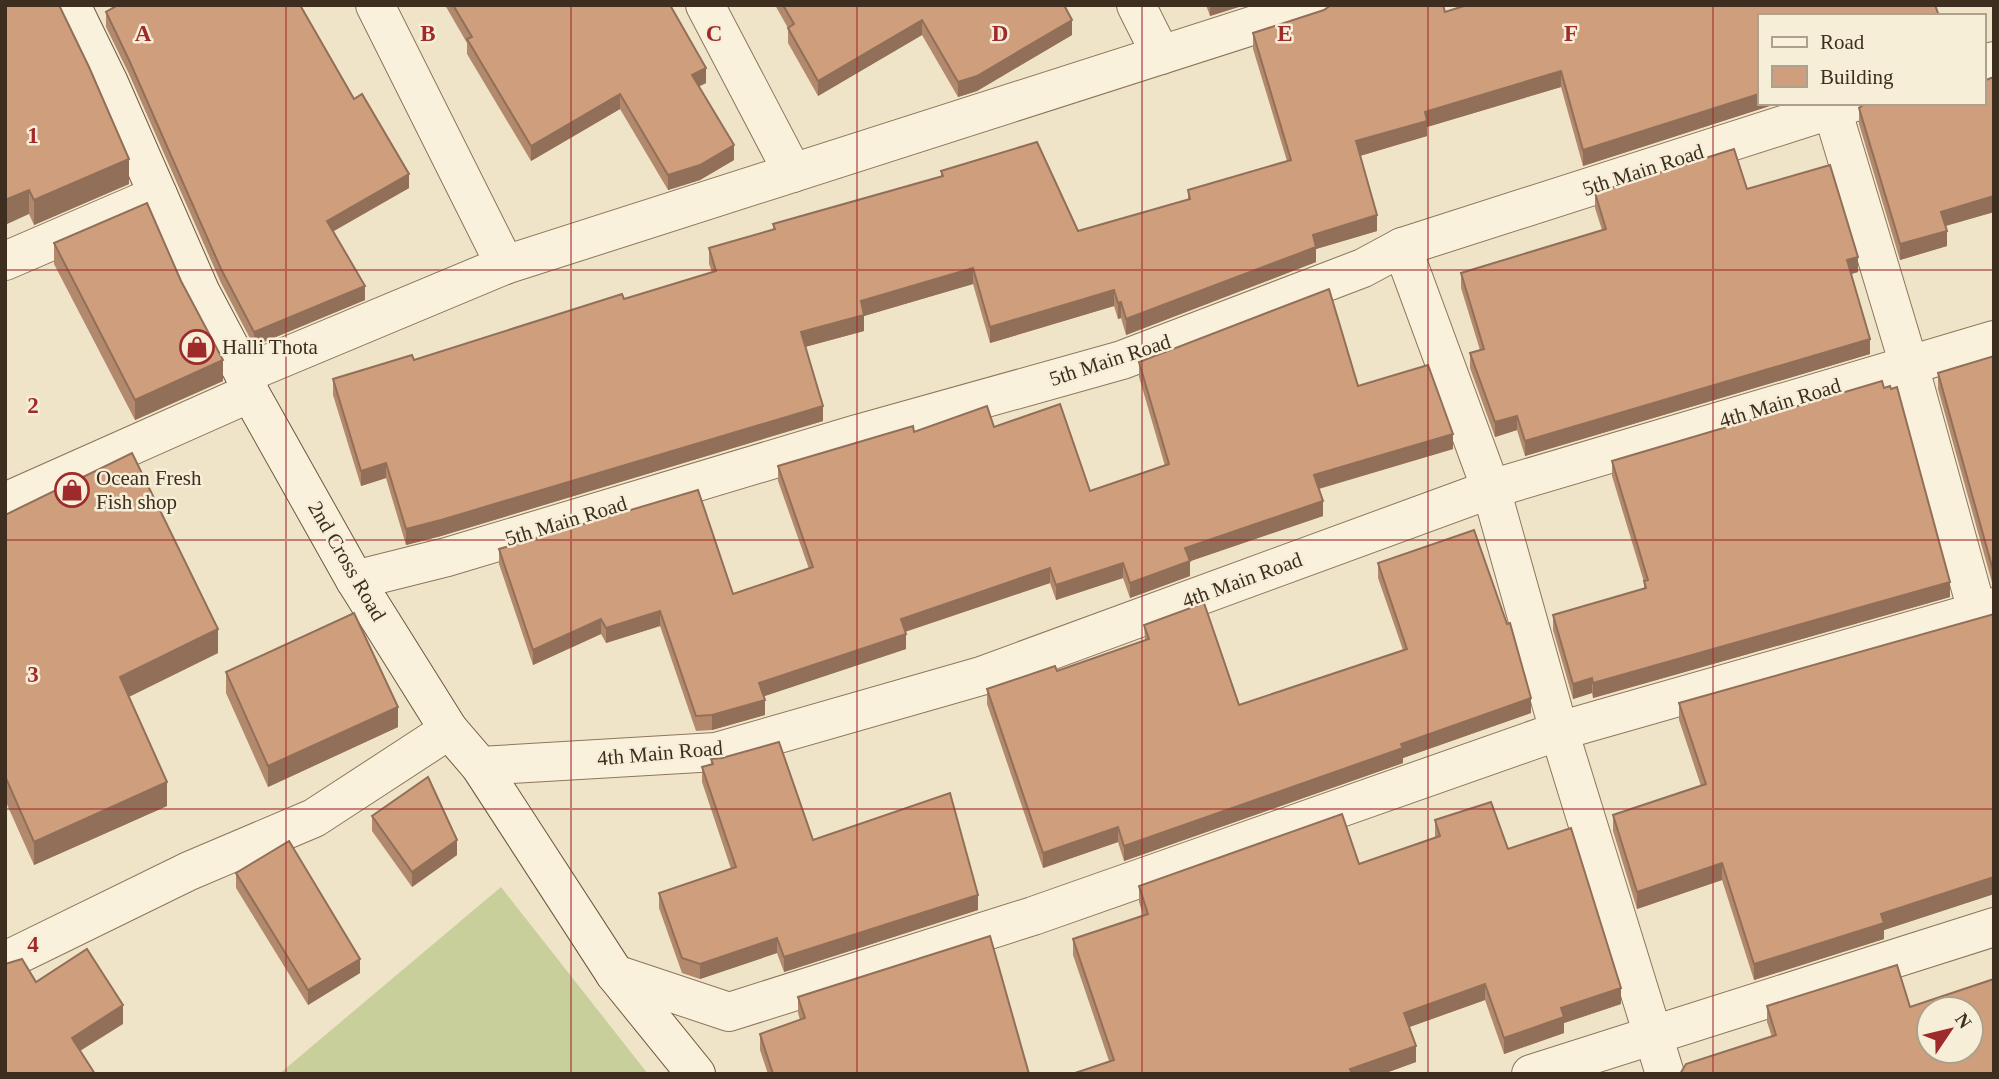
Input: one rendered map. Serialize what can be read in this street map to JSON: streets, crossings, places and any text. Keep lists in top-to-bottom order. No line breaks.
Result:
{"streets":{"street":["5th Main Road","4th Main Road","2nd Cross Road"]},"crossings":[["5th Main Road","2nd Cross Road"],["4th Main Road","2nd Cross Road"]],"places":{"shop":["Halli Thota","Ocean Fresh Fish shop"]},"legend":["Road","Building"],"north":"top right","grid":{"columns":["A","B","C","D","E","F"],"rows":["1","2","3","4"]}}
